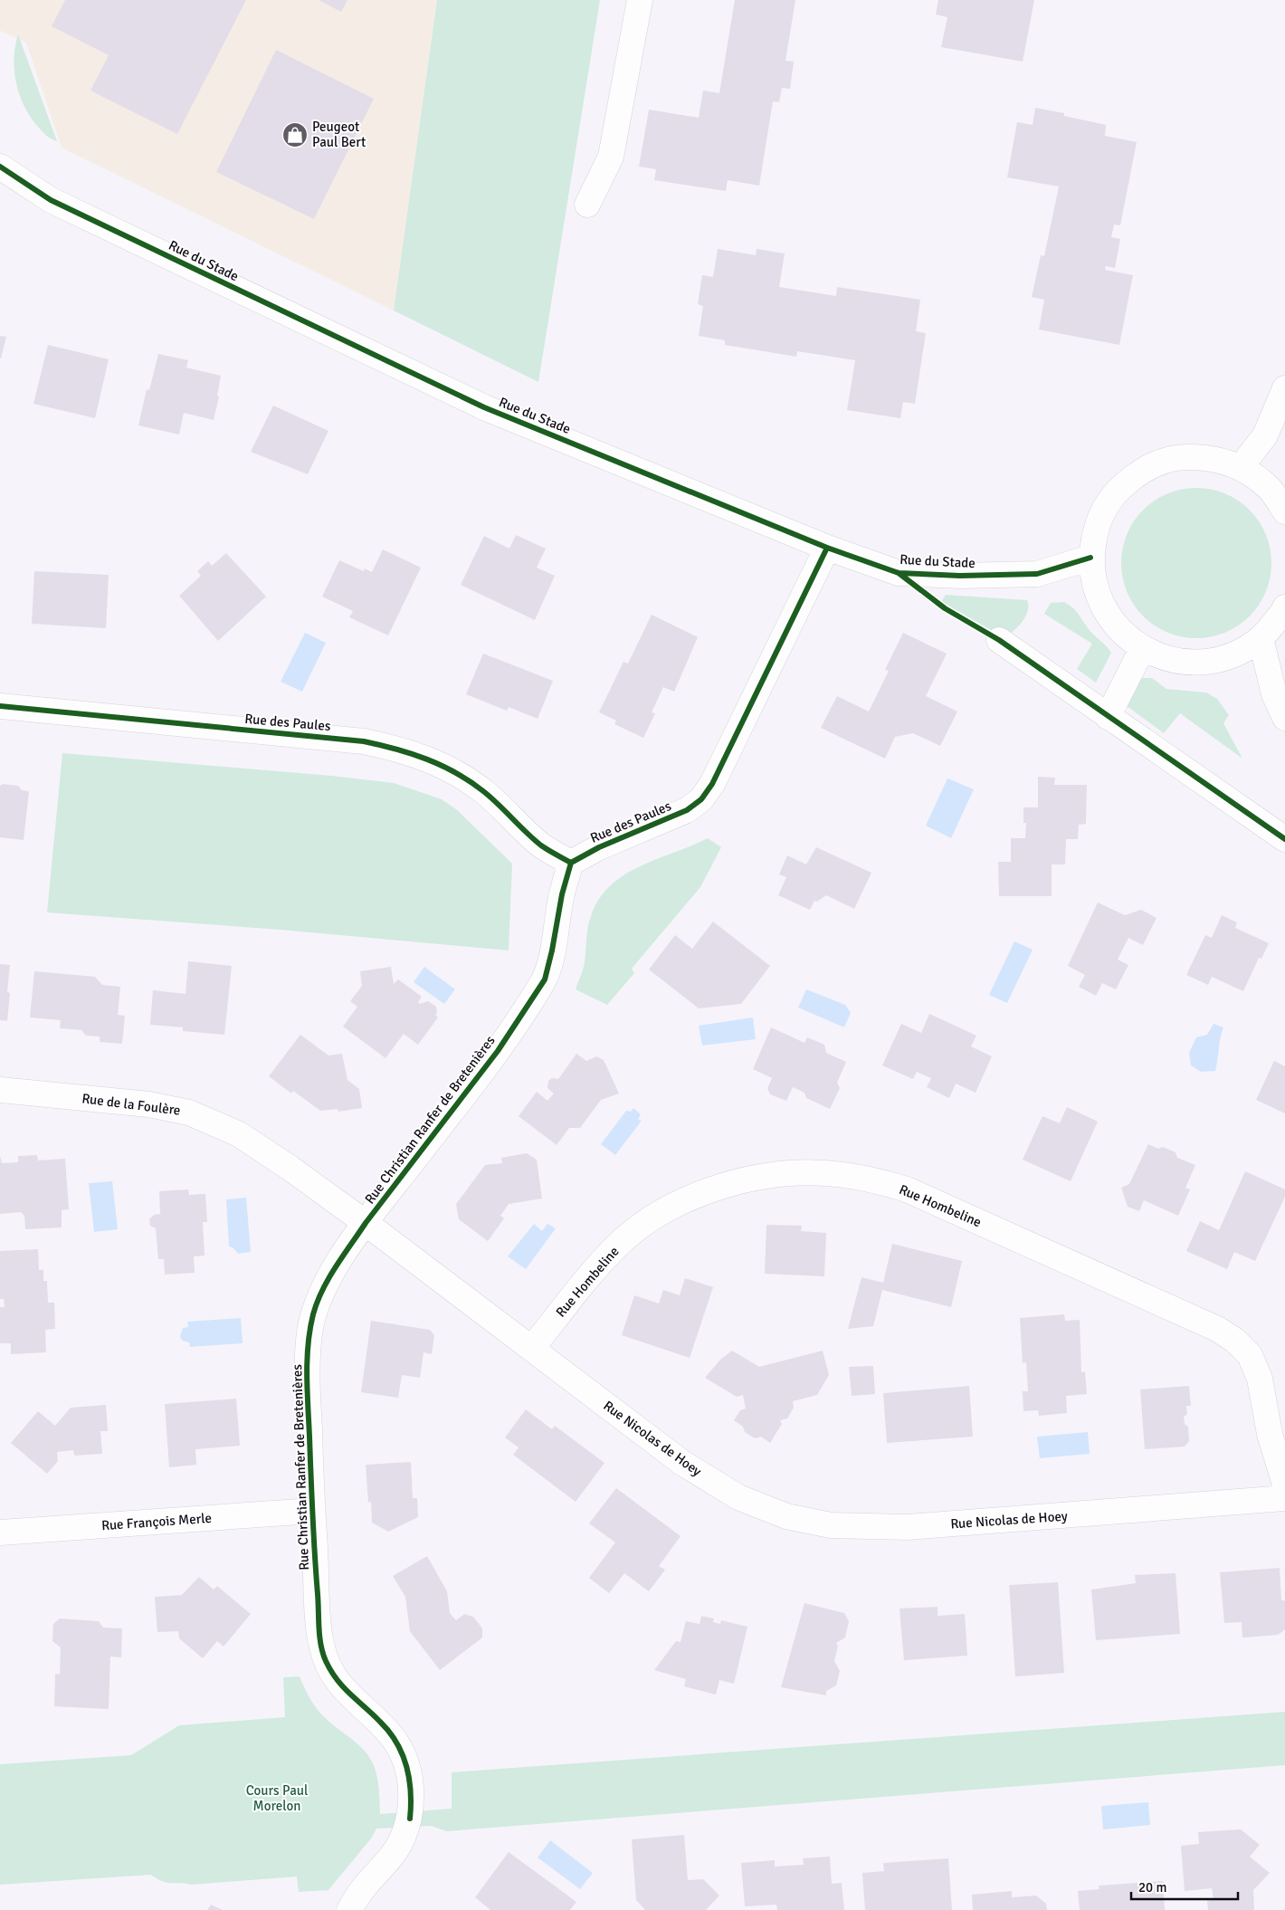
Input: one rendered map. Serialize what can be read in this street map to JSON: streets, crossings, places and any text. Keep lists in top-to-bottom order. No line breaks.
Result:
{"streets":{"street":["Rue du Stade","Rue des Paules","Rue de la Foulère","Rue Christian Ranfer de Bretenières","Rue Hombeline","Rue Nicolas de Hoey","Rue François Merle"]},"crossings":[["Rue du Stade","Rue des Paules"],["Rue des Paules","Rue Christian Ranfer de Bretenières"],["Rue de la Foulère","Rue Christian Ranfer de Bretenières"],["Rue de la Foulère","Rue Nicolas de Hoey"],["Rue Christian Ranfer de Bretenières","Rue Nicolas de Hoey"],["Rue Christian Ranfer de Bretenières","Rue François Merle"],["Rue Hombeline","Rue Nicolas de Hoey"]],"parks":["Cours Paul Morelon"],"places":{"shop":["Peugeot Paul Bert"]},"scale_bar":"20 m"}
